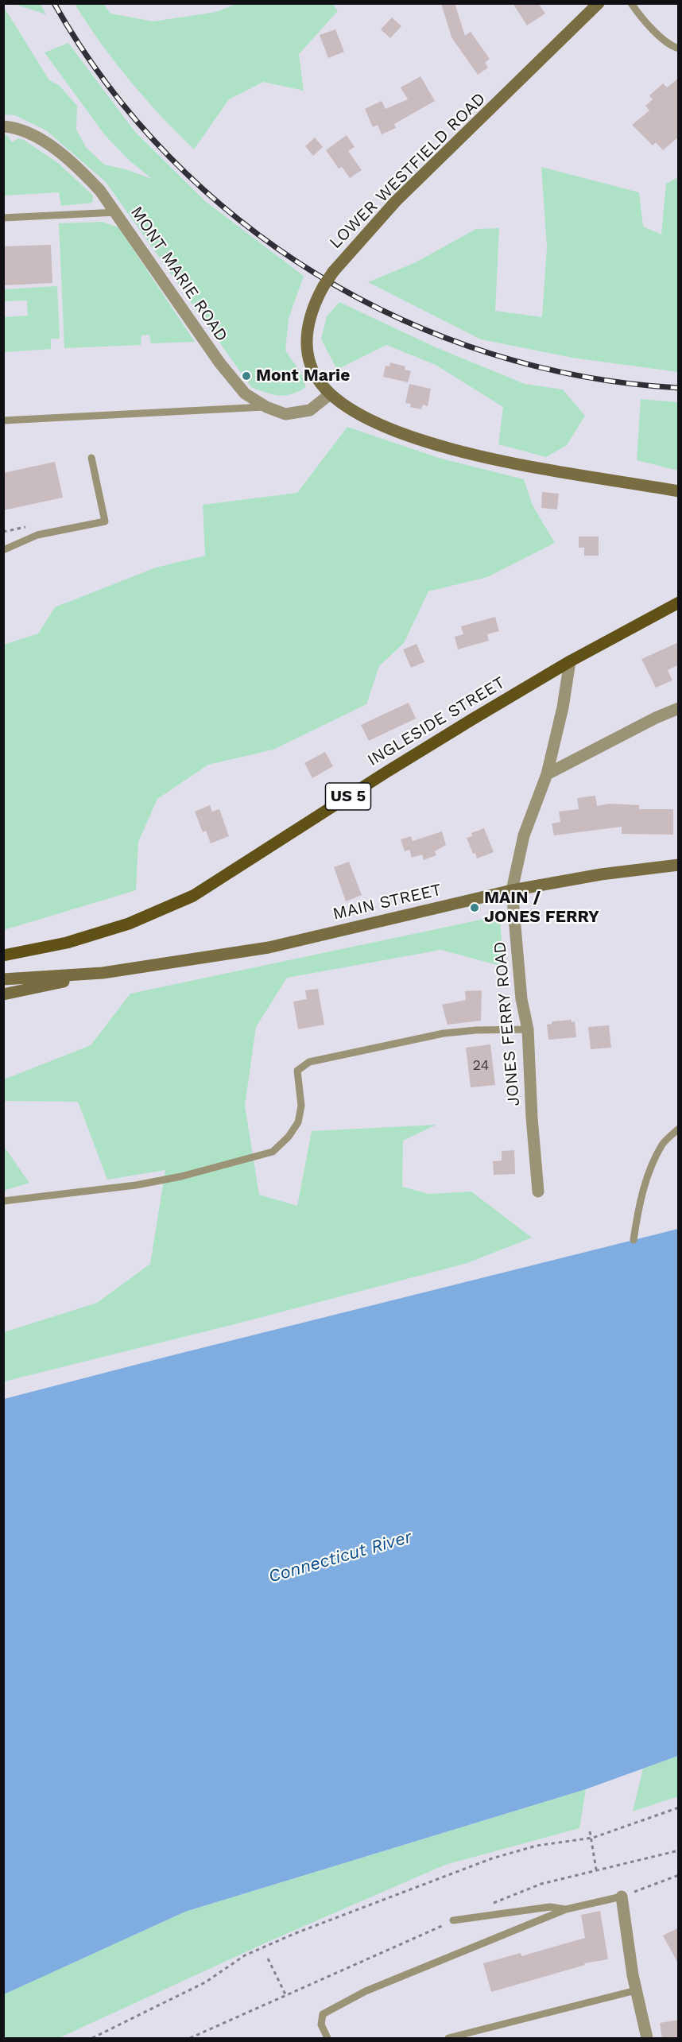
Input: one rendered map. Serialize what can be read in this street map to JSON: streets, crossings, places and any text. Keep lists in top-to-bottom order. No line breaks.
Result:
{"streets":{"main road":["INGLESIDE STREET","US 5"],"street":["LOWER WESTFIELD ROAD","MONT MARIE ROAD","MAIN STREET","JONES FERRY ROAD"]},"crossings":[["LOWER WESTFIELD ROAD","MONT MARIE ROAD"],["INGLESIDE STREET","JONES FERRY ROAD"],["MAIN STREET","JONES FERRY ROAD"]],"water":["Connecticut River"],"places":["Mont Marie","MAIN / JONES FERRY"],"house_numbers":["24"]}
